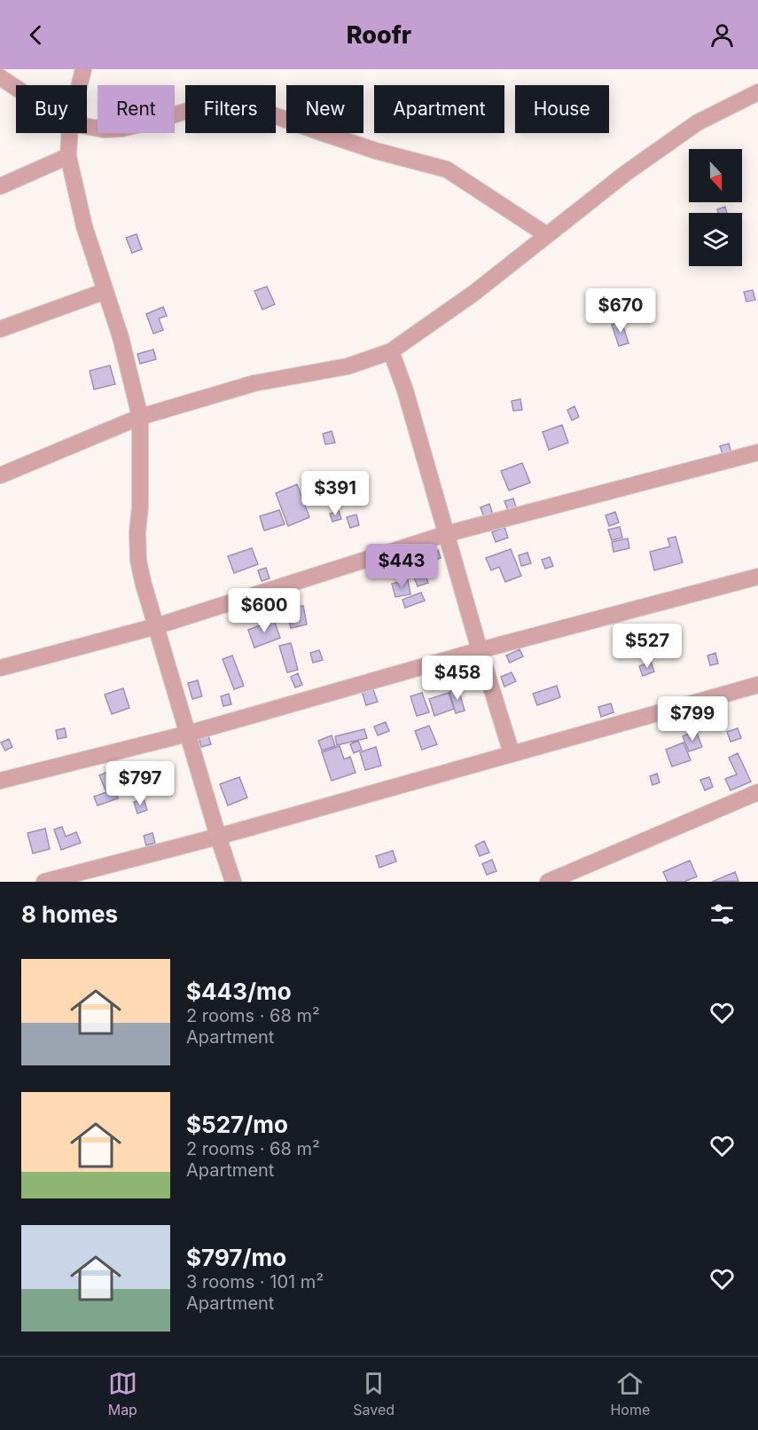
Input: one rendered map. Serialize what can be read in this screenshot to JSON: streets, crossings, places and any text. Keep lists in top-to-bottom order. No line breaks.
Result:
{"north":"bottom","page":{"header":"Roofr","chip":["Buy","Rent","Filters","New","Apartment","House"],"price":["$670","$391","$443","$600","$527","$458","$799","$797"],"heading":"8 homes","list":[{"name":"$443/mo","note":"2 rooms · 68 m² · Apartment"},{"name":"$527/mo","note":"2 rooms · 68 m² · Apartment"},{"name":"$797/mo","note":"3 rooms · 101 m² · Apartment"}],"tabs":["Map","Saved","Home"]}}
